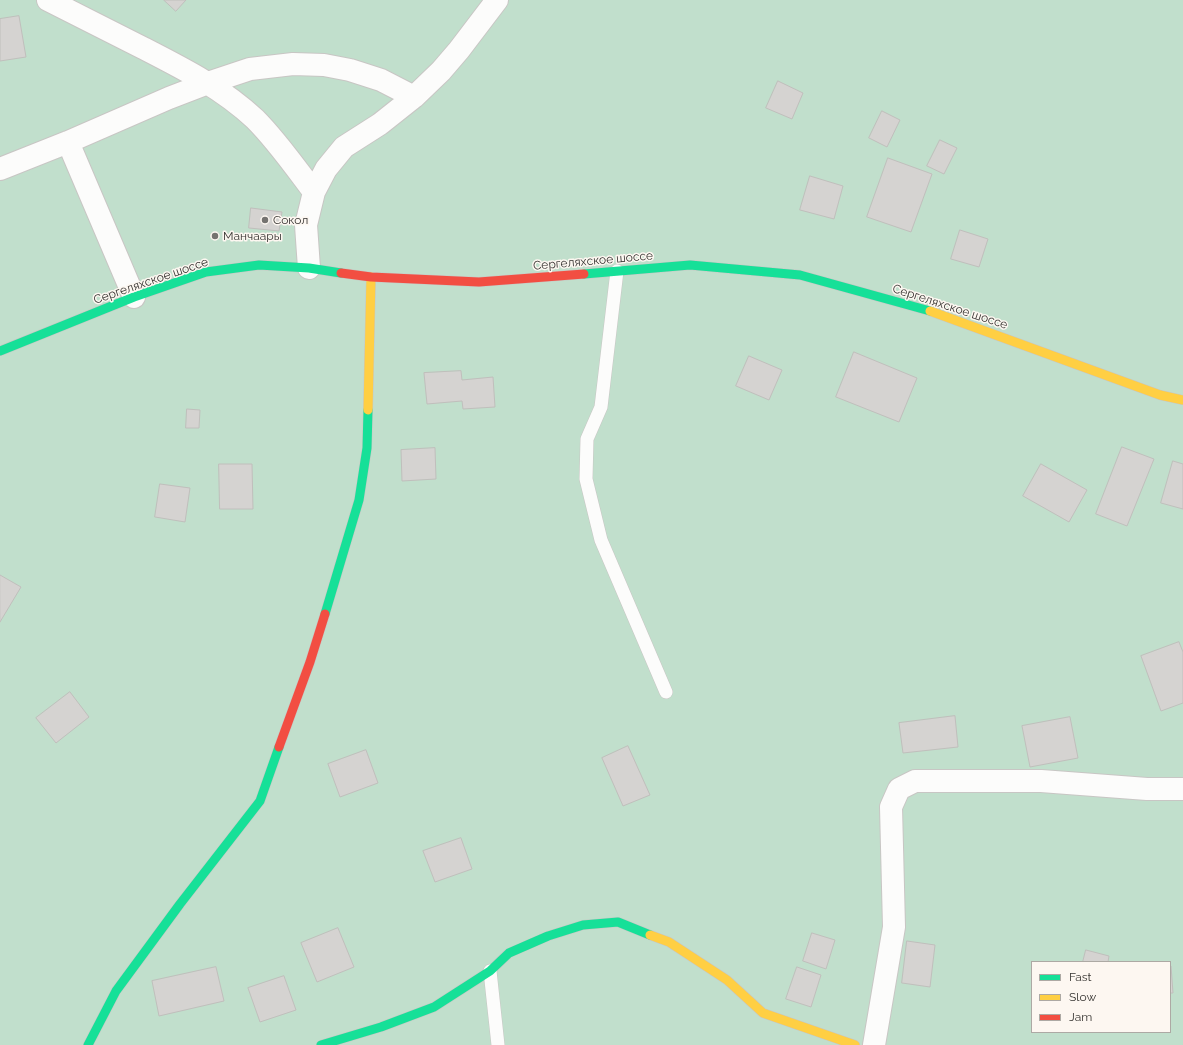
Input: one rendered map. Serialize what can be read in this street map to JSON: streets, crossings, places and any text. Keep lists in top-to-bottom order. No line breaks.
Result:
{"streets":{"street":["Сергеляхское шоссе"]},"places":["Сокол","Манчаары"],"legend":["Fast","Slow","Jam"]}
